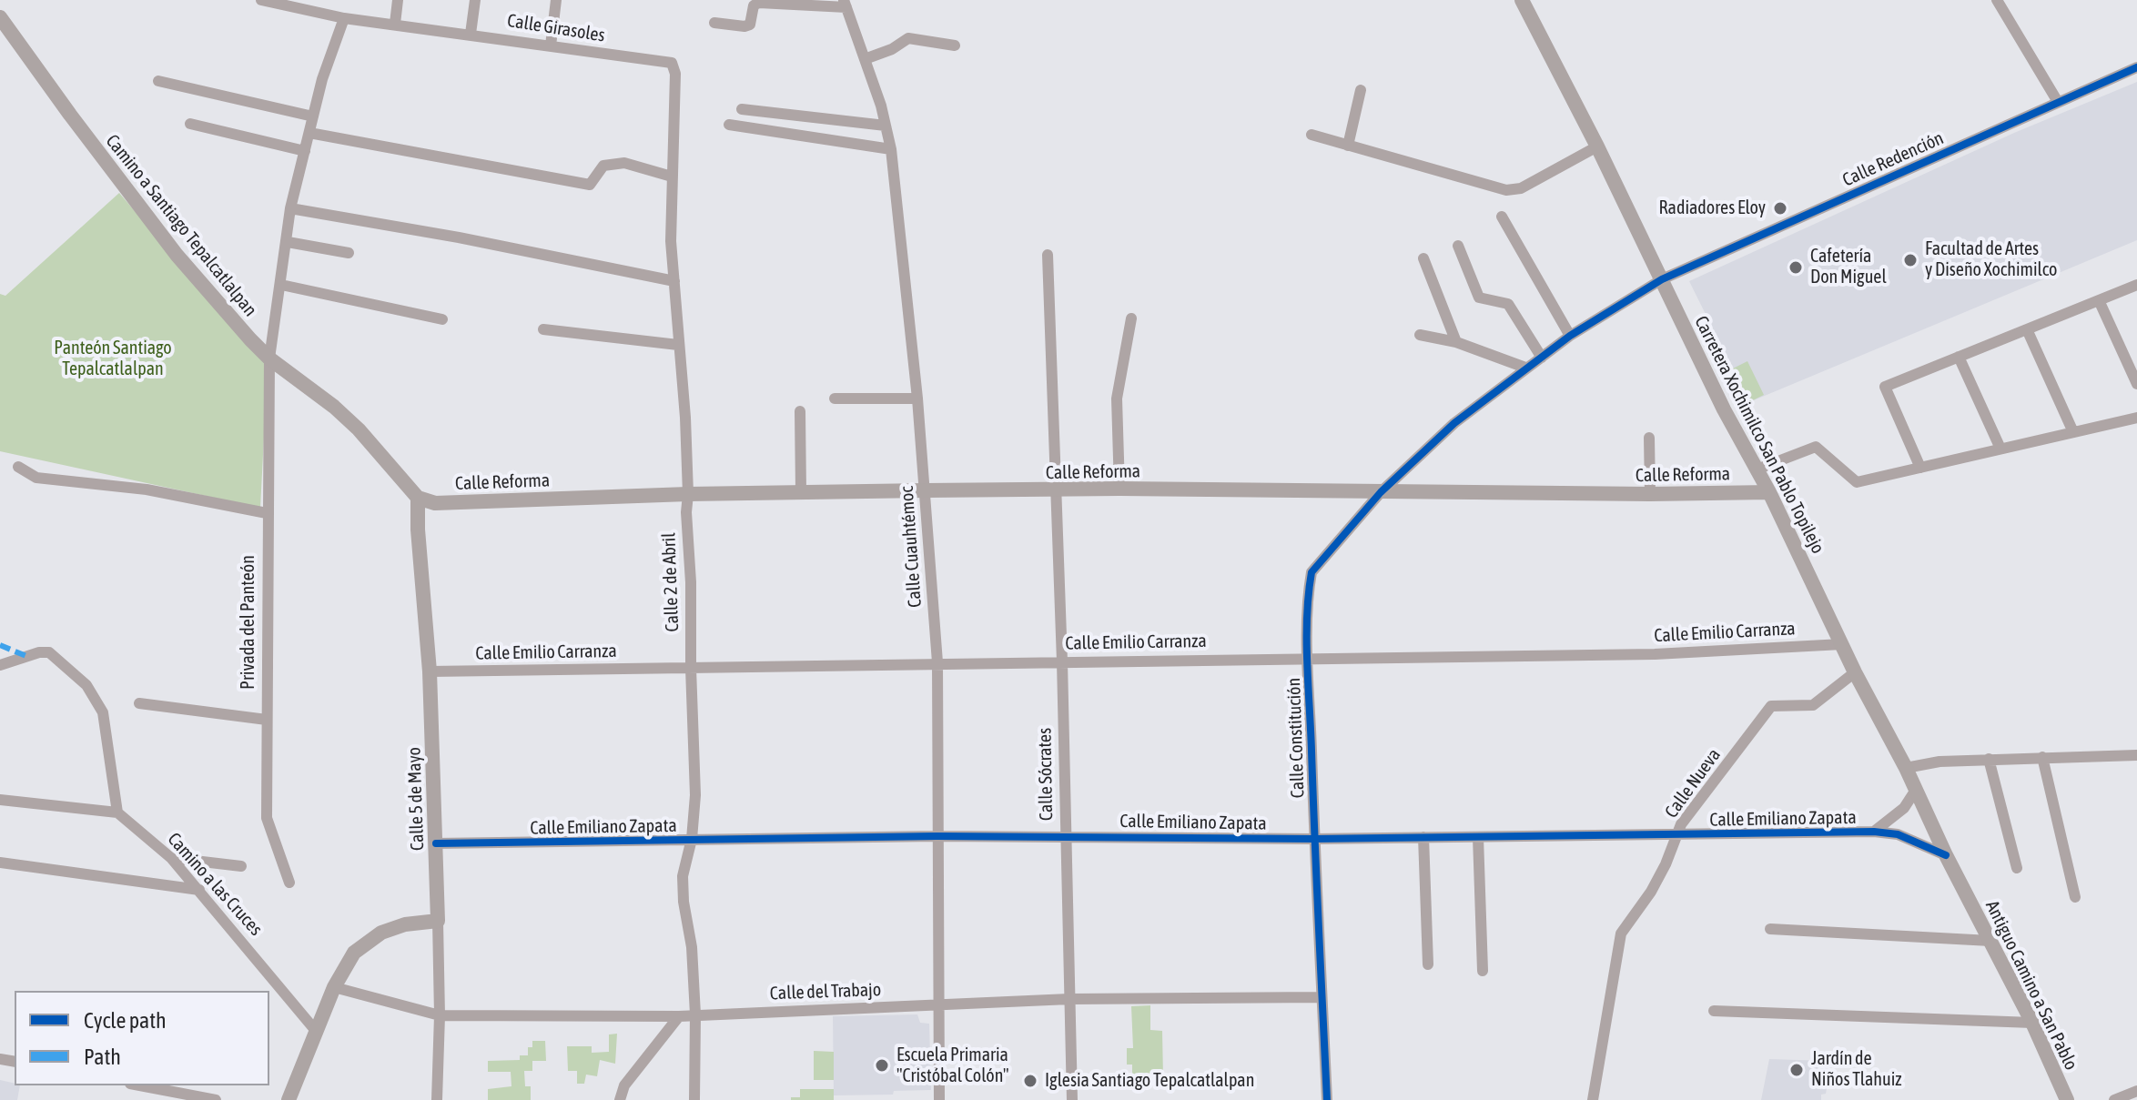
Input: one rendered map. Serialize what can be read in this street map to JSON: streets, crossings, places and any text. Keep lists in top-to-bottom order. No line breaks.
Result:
{"streets":{"street":["Calle Girasoles","Calle Redención","Camino a Santiago Tepalcatlalpan","Carretera Xochimilco San Pablo Topilejo","Calle Reforma","Calle Cuauhtémoc","Calle 2 de Abril","Privada del Panteón","Calle Emilio Carranza","Calle Constitución","Calle Sócrates","Calle Nueva","Calle 5 de Mayo","Calle Emiliano Zapata","Camino a las Cruces","Antiguo Camino a San Pablo","Calle del Trabajo"]},"crossings":[["Calle Girasoles","Calle 2 de Abril"],["Calle Girasoles","Privada del Panteón"],["Calle Redención","Carretera Xochimilco San Pablo Topilejo"],["Calle Redención","Calle Constitución"],["Camino a Santiago Tepalcatlalpan","Calle Reforma"],["Camino a Santiago Tepalcatlalpan","Privada del Panteón"],["Camino a Santiago Tepalcatlalpan","Calle 5 de Mayo"],["Carretera Xochimilco San Pablo Topilejo","Calle Reforma"],["Carretera Xochimilco San Pablo Topilejo","Calle Emilio Carranza"],["Carretera Xochimilco San Pablo Topilejo","Calle Constitución"],["Carretera Xochimilco San Pablo Topilejo","Calle Nueva"],["Carretera Xochimilco San Pablo Topilejo","Calle Emiliano Zapata"],["Carretera Xochimilco San Pablo Topilejo","Antiguo Camino a San Pablo"],["Calle Reforma","Calle Cuauhtémoc"],["Calle Reforma","Calle 2 de Abril"],["Calle Reforma","Calle Constitución"],["Calle Reforma","Calle Sócrates"],["Calle Reforma","Calle 5 de Mayo"],["Calle Cuauhtémoc","Calle Emilio Carranza"],["Calle Cuauhtémoc","Calle Emiliano Zapata"],["Calle Cuauhtémoc","Calle del Trabajo"],["Calle 2 de Abril","Calle Emilio Carranza"],["Calle 2 de Abril","Calle Emiliano Zapata"],["Calle 2 de Abril","Calle del Trabajo"],["Calle Emilio Carranza","Calle Constitución"],["Calle Emilio Carranza","Calle Sócrates"],["Calle Emilio Carranza","Calle 5 de Mayo"],["Calle Constitución","Calle Emiliano Zapata"],["Calle Constitución","Calle del Trabajo"],["Calle Sócrates","Calle Emiliano Zapata"],["Calle Sócrates","Calle del Trabajo"],["Calle Nueva","Calle Emiliano Zapata"],["Calle 5 de Mayo","Calle Emiliano Zapata"],["Calle 5 de Mayo","Calle del Trabajo"]],"parks":["Panteón Santiago Tepalcatlalpan"],"places":["Radiadores Eloy","Facultad de Artes y Diseño Xochimilco","Cafetería Don Miguel","Escuela Primaria \"Cristóbal Colón\"","Jardín de Niños Tlahuiz","Iglesia Santiago Tepalcatlalpan"],"legend":["Cycle path","Path"]}
